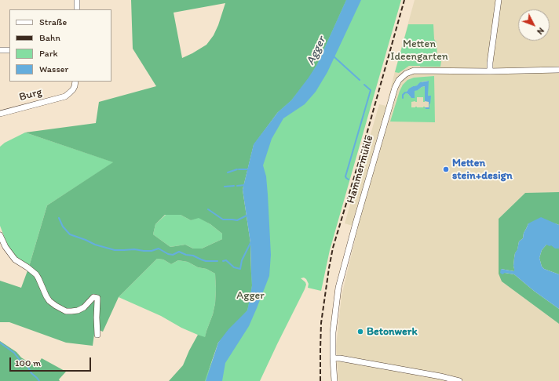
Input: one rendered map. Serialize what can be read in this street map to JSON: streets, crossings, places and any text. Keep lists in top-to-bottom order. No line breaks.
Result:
{"streets":{"street":["Burg","Hammermühle"]},"water":["Agger"],"parks":["Metten Ideengarten","Agger"],"places":["Metten stein+design","Betonwerk"],"legend":["Straße","Bahn","Park","Wasser"],"scale_bar":"100 m","north":"bottom right"}
